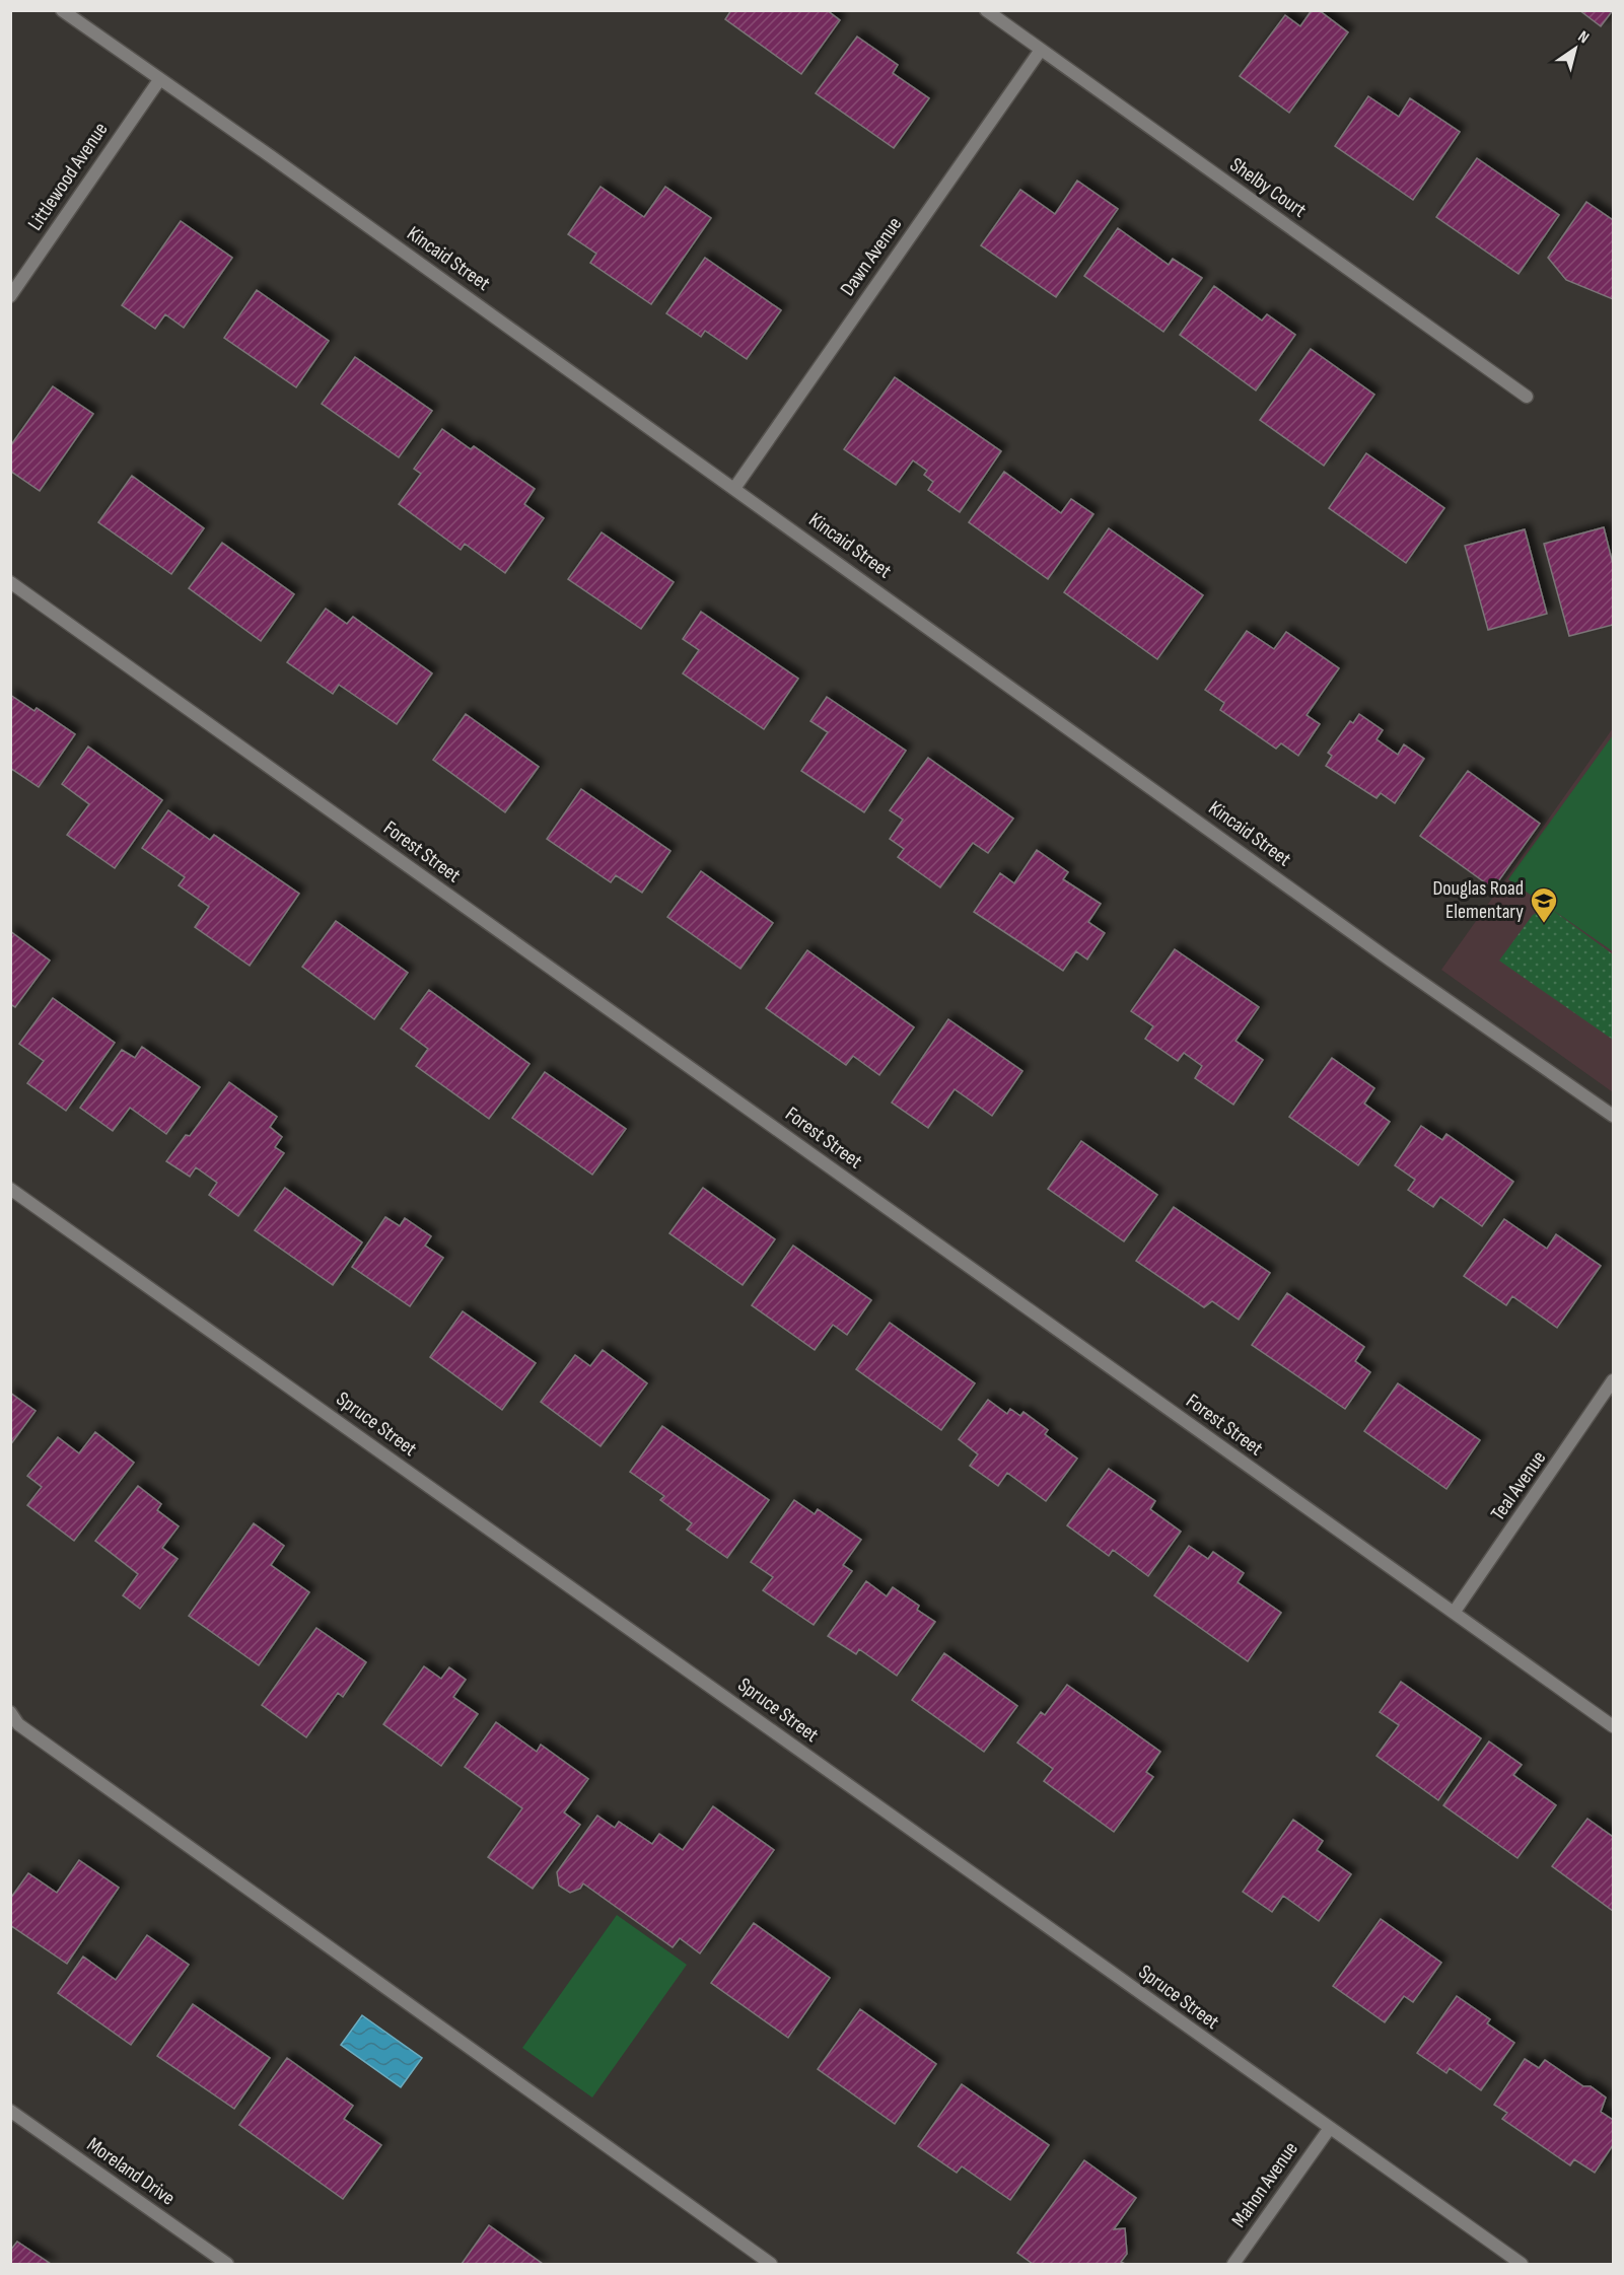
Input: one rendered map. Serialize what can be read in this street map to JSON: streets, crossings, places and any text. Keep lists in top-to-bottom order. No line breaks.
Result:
{"streets":{"street":["Littlewood Avenue","Shelby Court","Dawn Avenue","Kincaid Street","Forest Street","Spruce Street","Teal Avenue","Moreland Drive","Mahon Avenue"]},"crossings":[["Littlewood Avenue","Kincaid Street"],["Shelby Court","Dawn Avenue"],["Dawn Avenue","Kincaid Street"],["Forest Street","Teal Avenue"],["Spruce Street","Mahon Avenue"]],"places":{"school or university":["Douglas Road Elementary"]},"north":"top right"}
